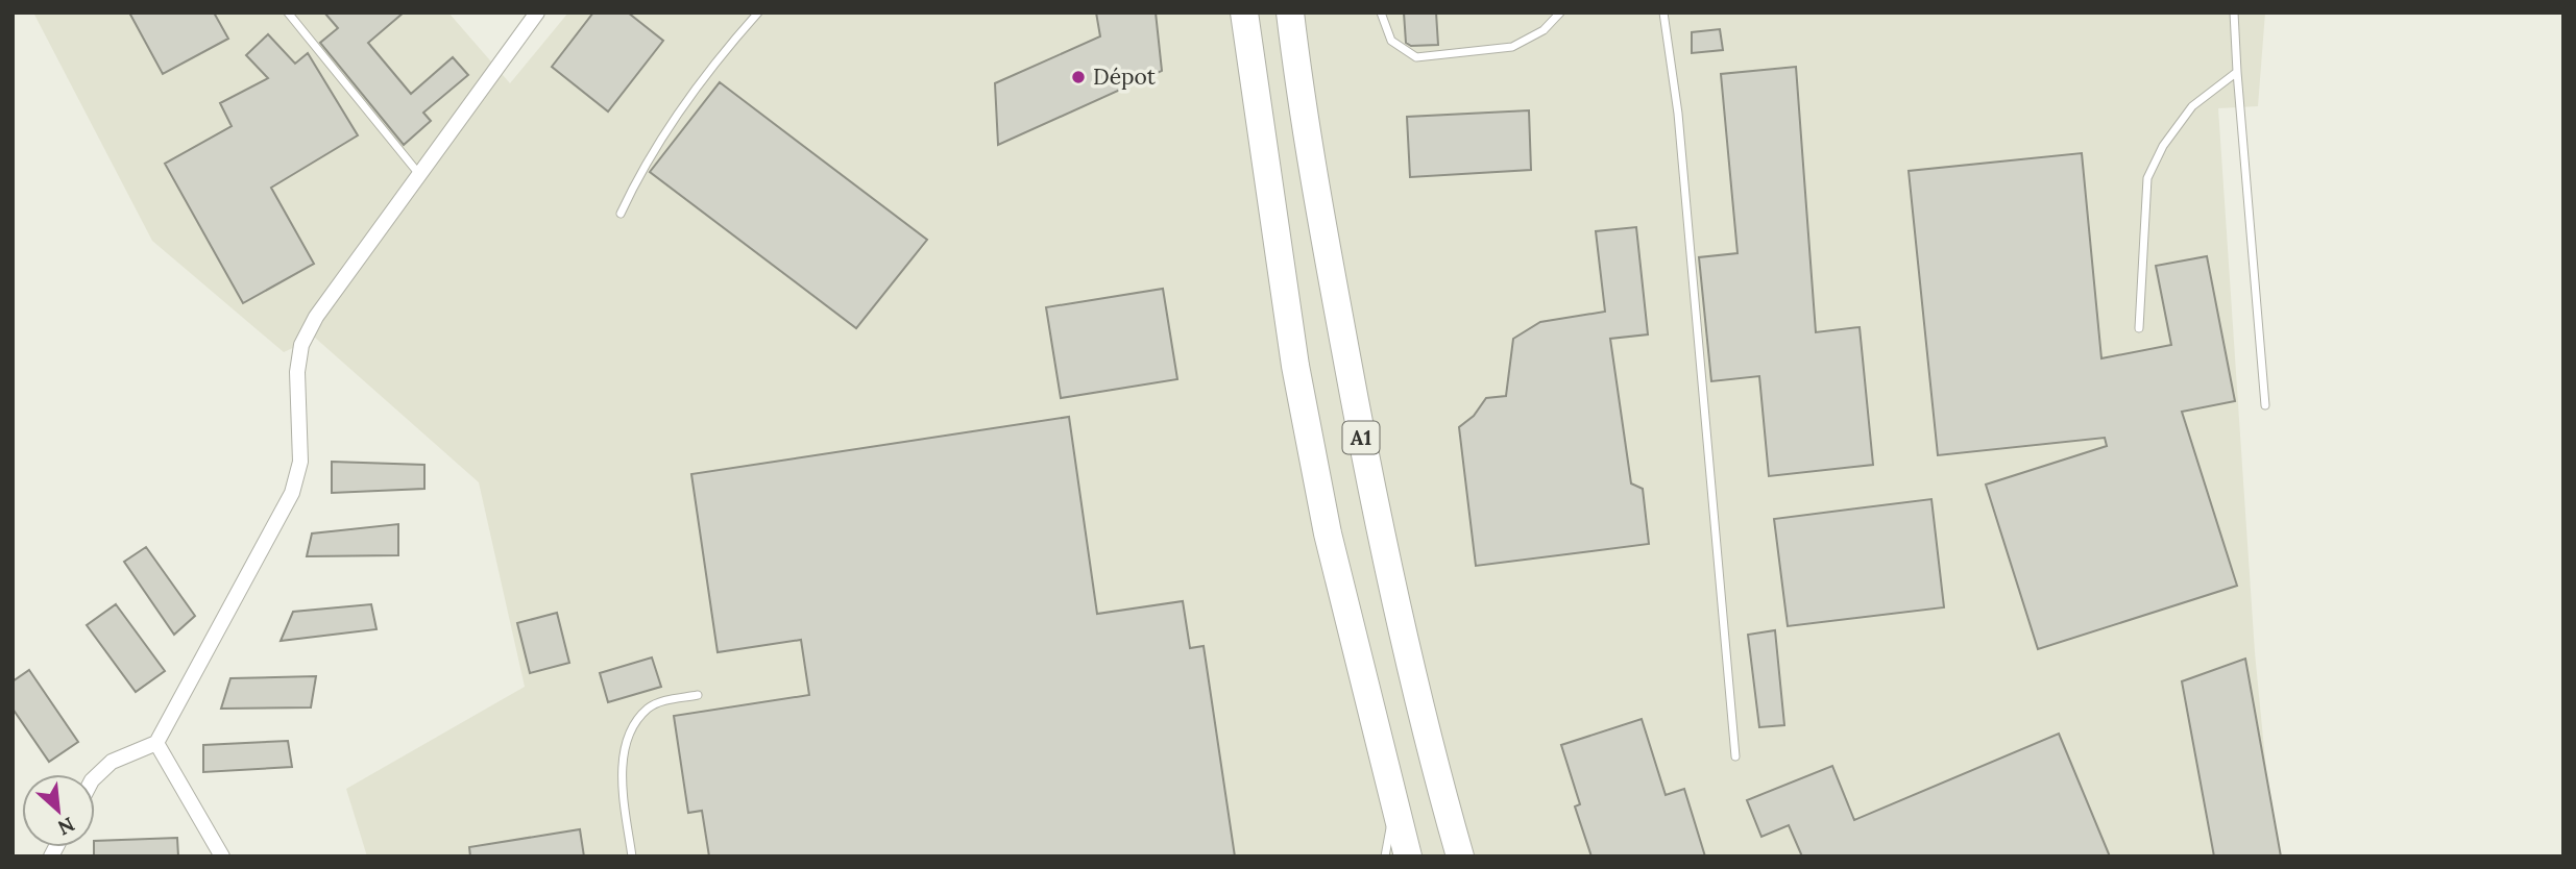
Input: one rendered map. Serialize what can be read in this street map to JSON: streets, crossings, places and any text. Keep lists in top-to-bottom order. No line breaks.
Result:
{"streets":{"highway":["A1"]},"places":["Dépot"],"north":"bottom right"}
